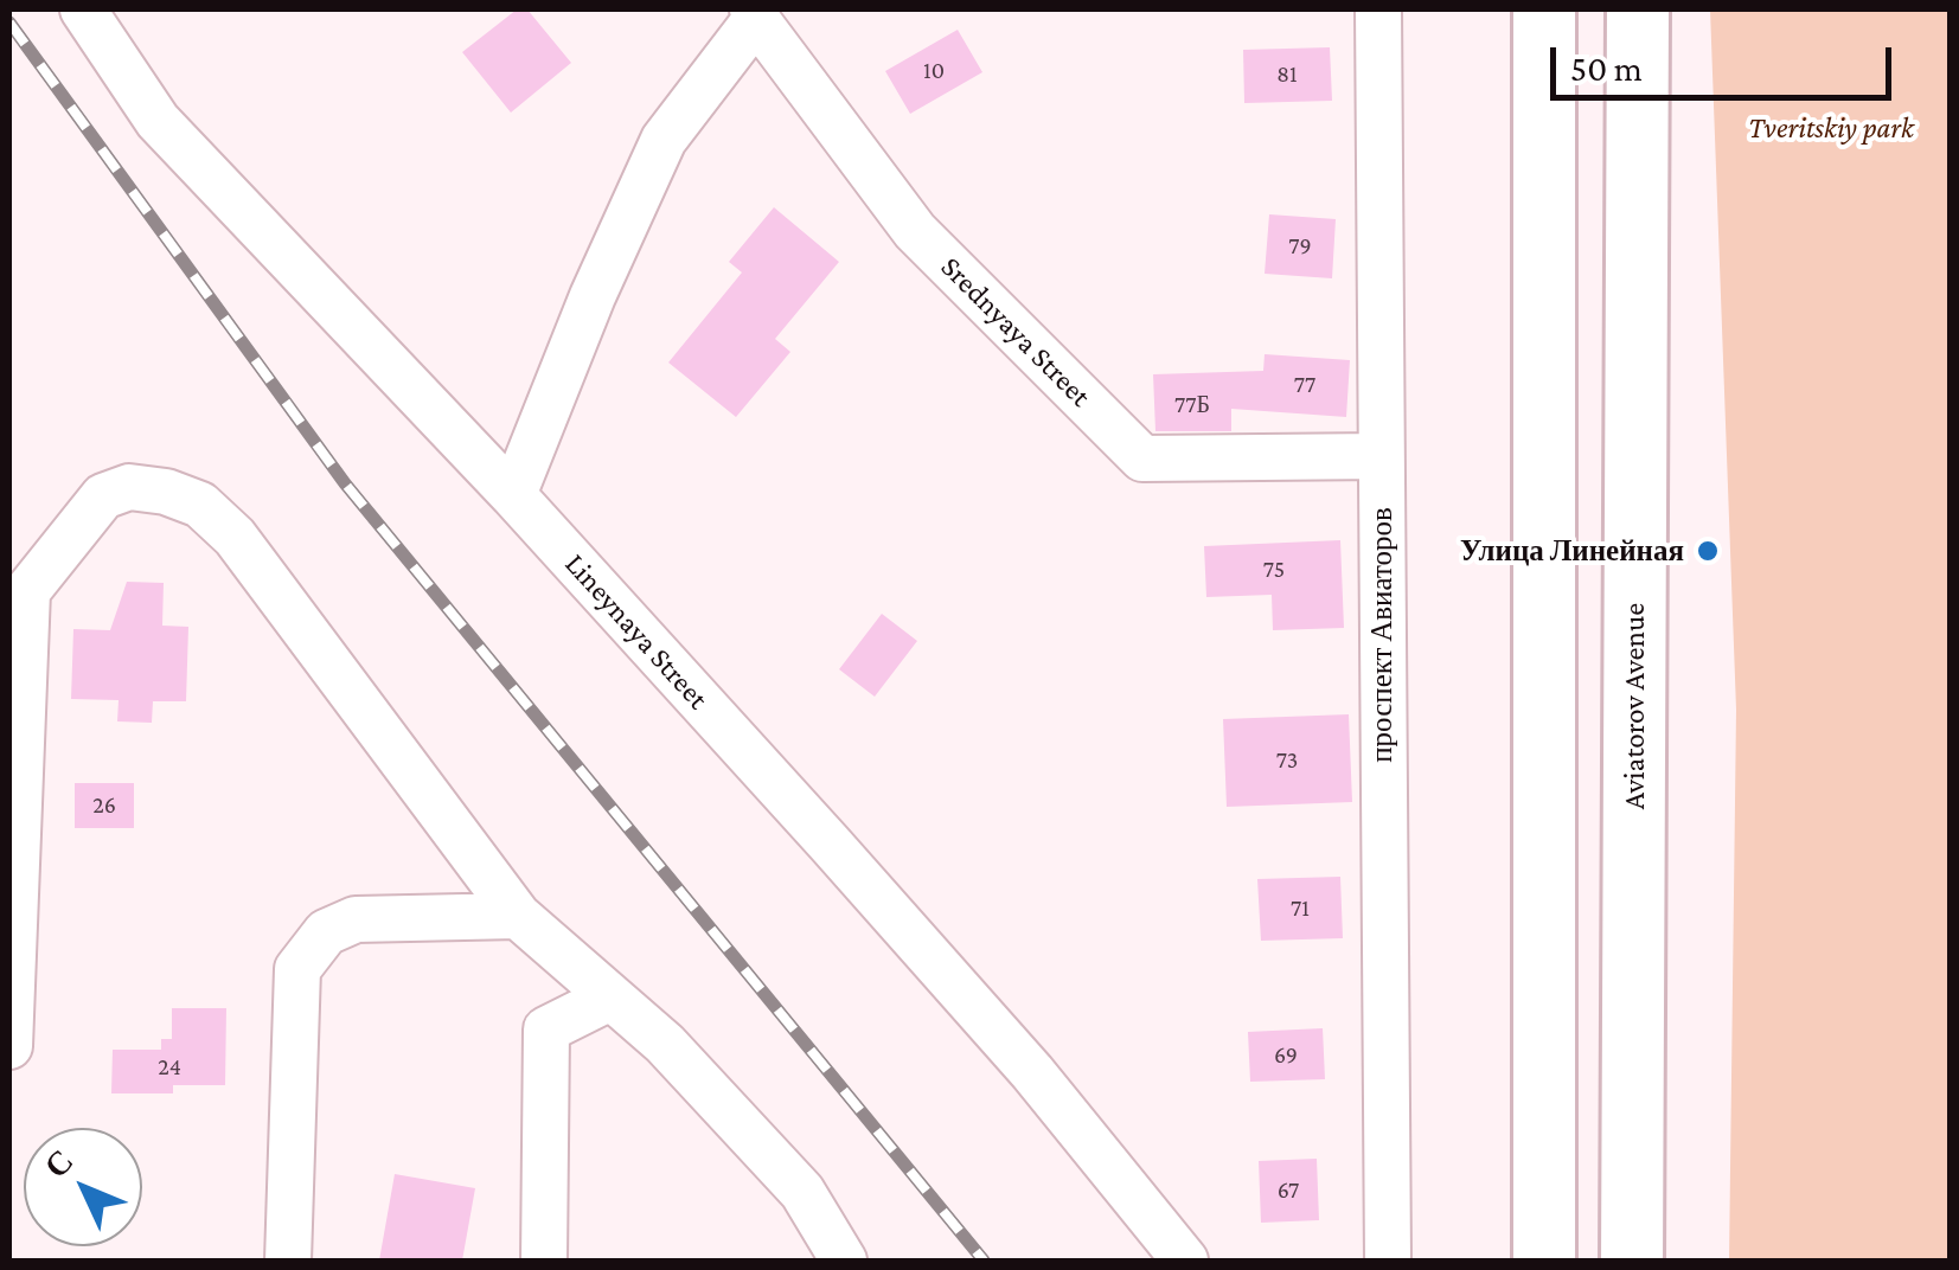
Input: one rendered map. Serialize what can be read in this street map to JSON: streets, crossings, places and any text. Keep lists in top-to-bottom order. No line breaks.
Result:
{"streets":{"main road":["Aviatorov Avenue"],"street":["Srednyaya Street","Lineynaya Street","проспект Авиаторов"]},"crossings":[["Srednyaya Street","проспект Авиаторов"]],"parks":["Tveritskiy park"],"places":["Улица Линейная"],"house_numbers":["10","81","79","77","77Б","75","73","26","71","69","24","67"],"scale_bar":"50 m","north":"top left"}
